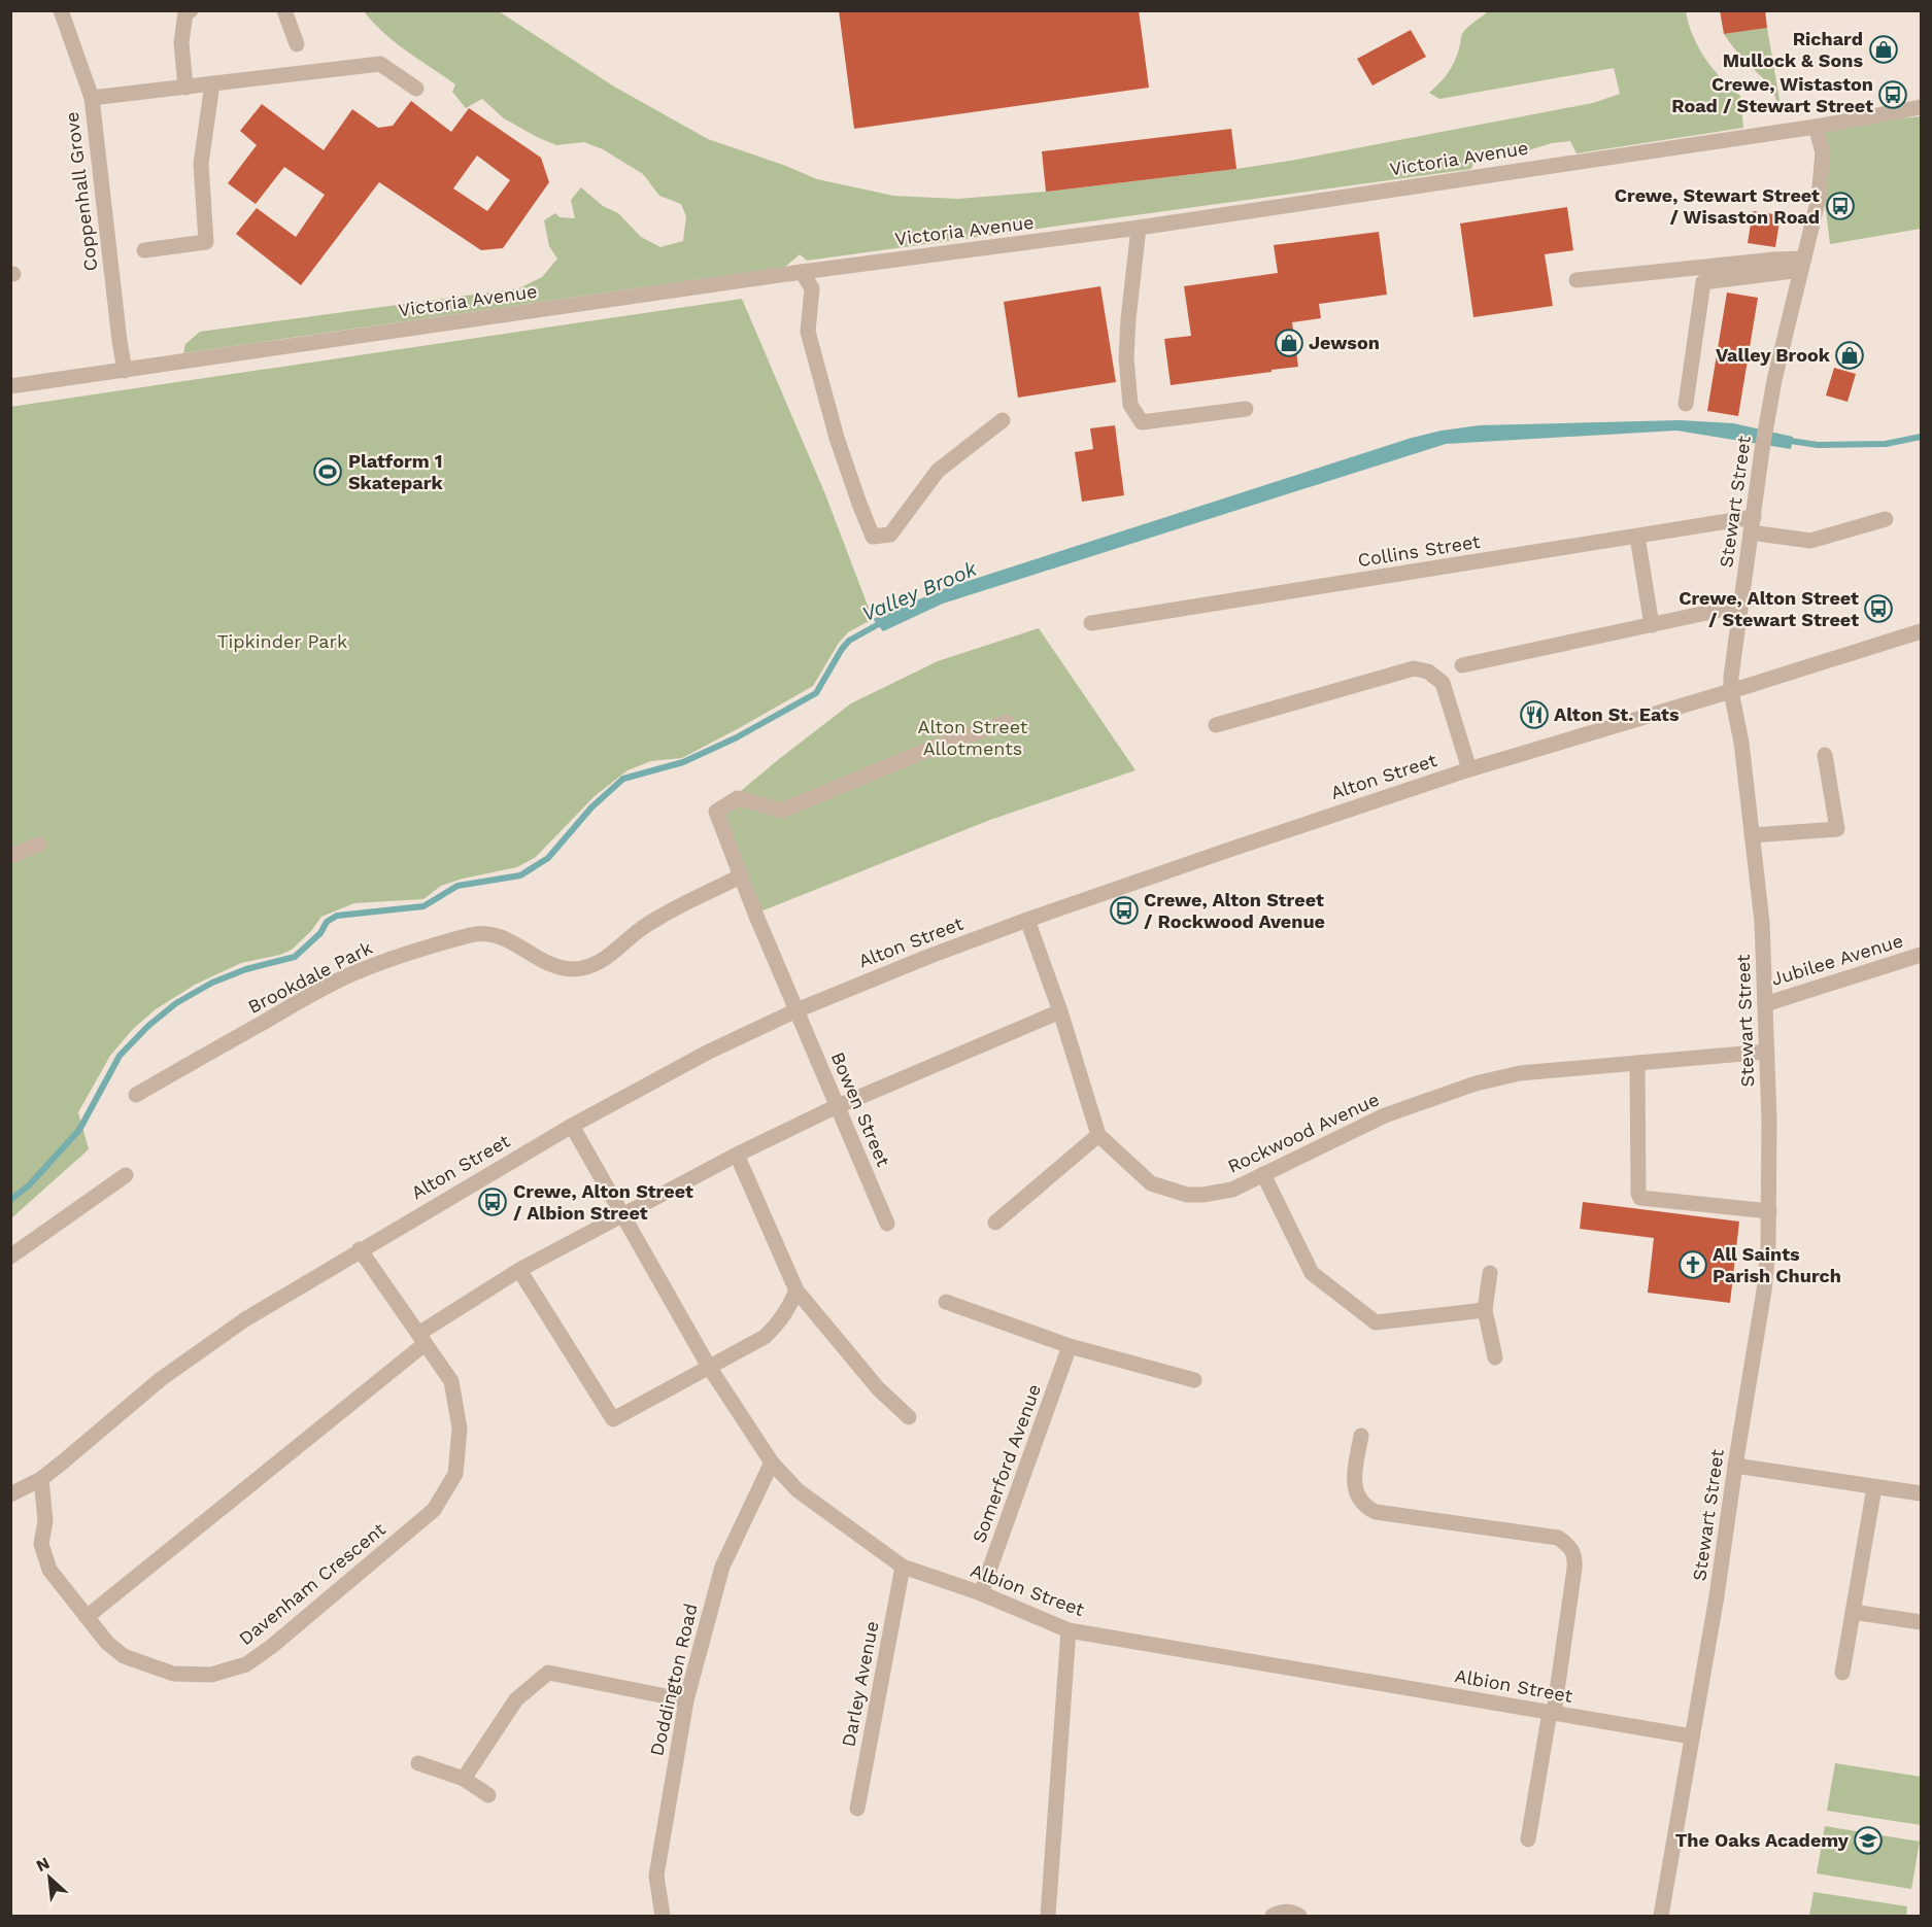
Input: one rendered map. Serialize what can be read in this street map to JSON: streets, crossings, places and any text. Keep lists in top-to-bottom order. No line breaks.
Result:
{"streets":{"street":["Victoria Avenue","Coppenhall Grove","Stewart Street","Collins Street","Alton Street","Jubilee Avenue","Brookdale Park","Bowen Street","Rockwood Avenue","Somerford Avenue","Davenham Crescent","Albion Street","Doddington Road","Darley Avenue"]},"crossings":[["Victoria Avenue","Coppenhall Grove"],["Victoria Avenue","Stewart Street"],["Stewart Street","Collins Street"],["Stewart Street","Alton Street"],["Stewart Street","Jubilee Avenue"],["Stewart Street","Rockwood Avenue"],["Stewart Street","Albion Street"],["Alton Street","Bowen Street"],["Alton Street","Davenham Crescent"],["Alton Street","Albion Street"],["Somerford Avenue","Albion Street"],["Albion Street","Doddington Road"],["Albion Street","Darley Avenue"]],"water":["Valley Brook"],"parks":["Tipkinder Park","Alton Street Allotments"],"places":{"shop":["Richard Mullock & Sons","Jewson","Valley Brook"],"bus stop":["Crewe, Wistaston Road / Stewart Street","Crewe, Stewart Street / Wisaston Road","Crewe, Alton Street / Stewart Street","Crewe, Alton Street / Rockwood Avenue","Crewe, Alton Street / Albion Street"],"sports":["Platform 1 Skatepark"],"restaurant":["Alton St. Eats"],"church":["All Saints Parish Church"],"school or university":["The Oaks Academy"]},"north":"top left"}
